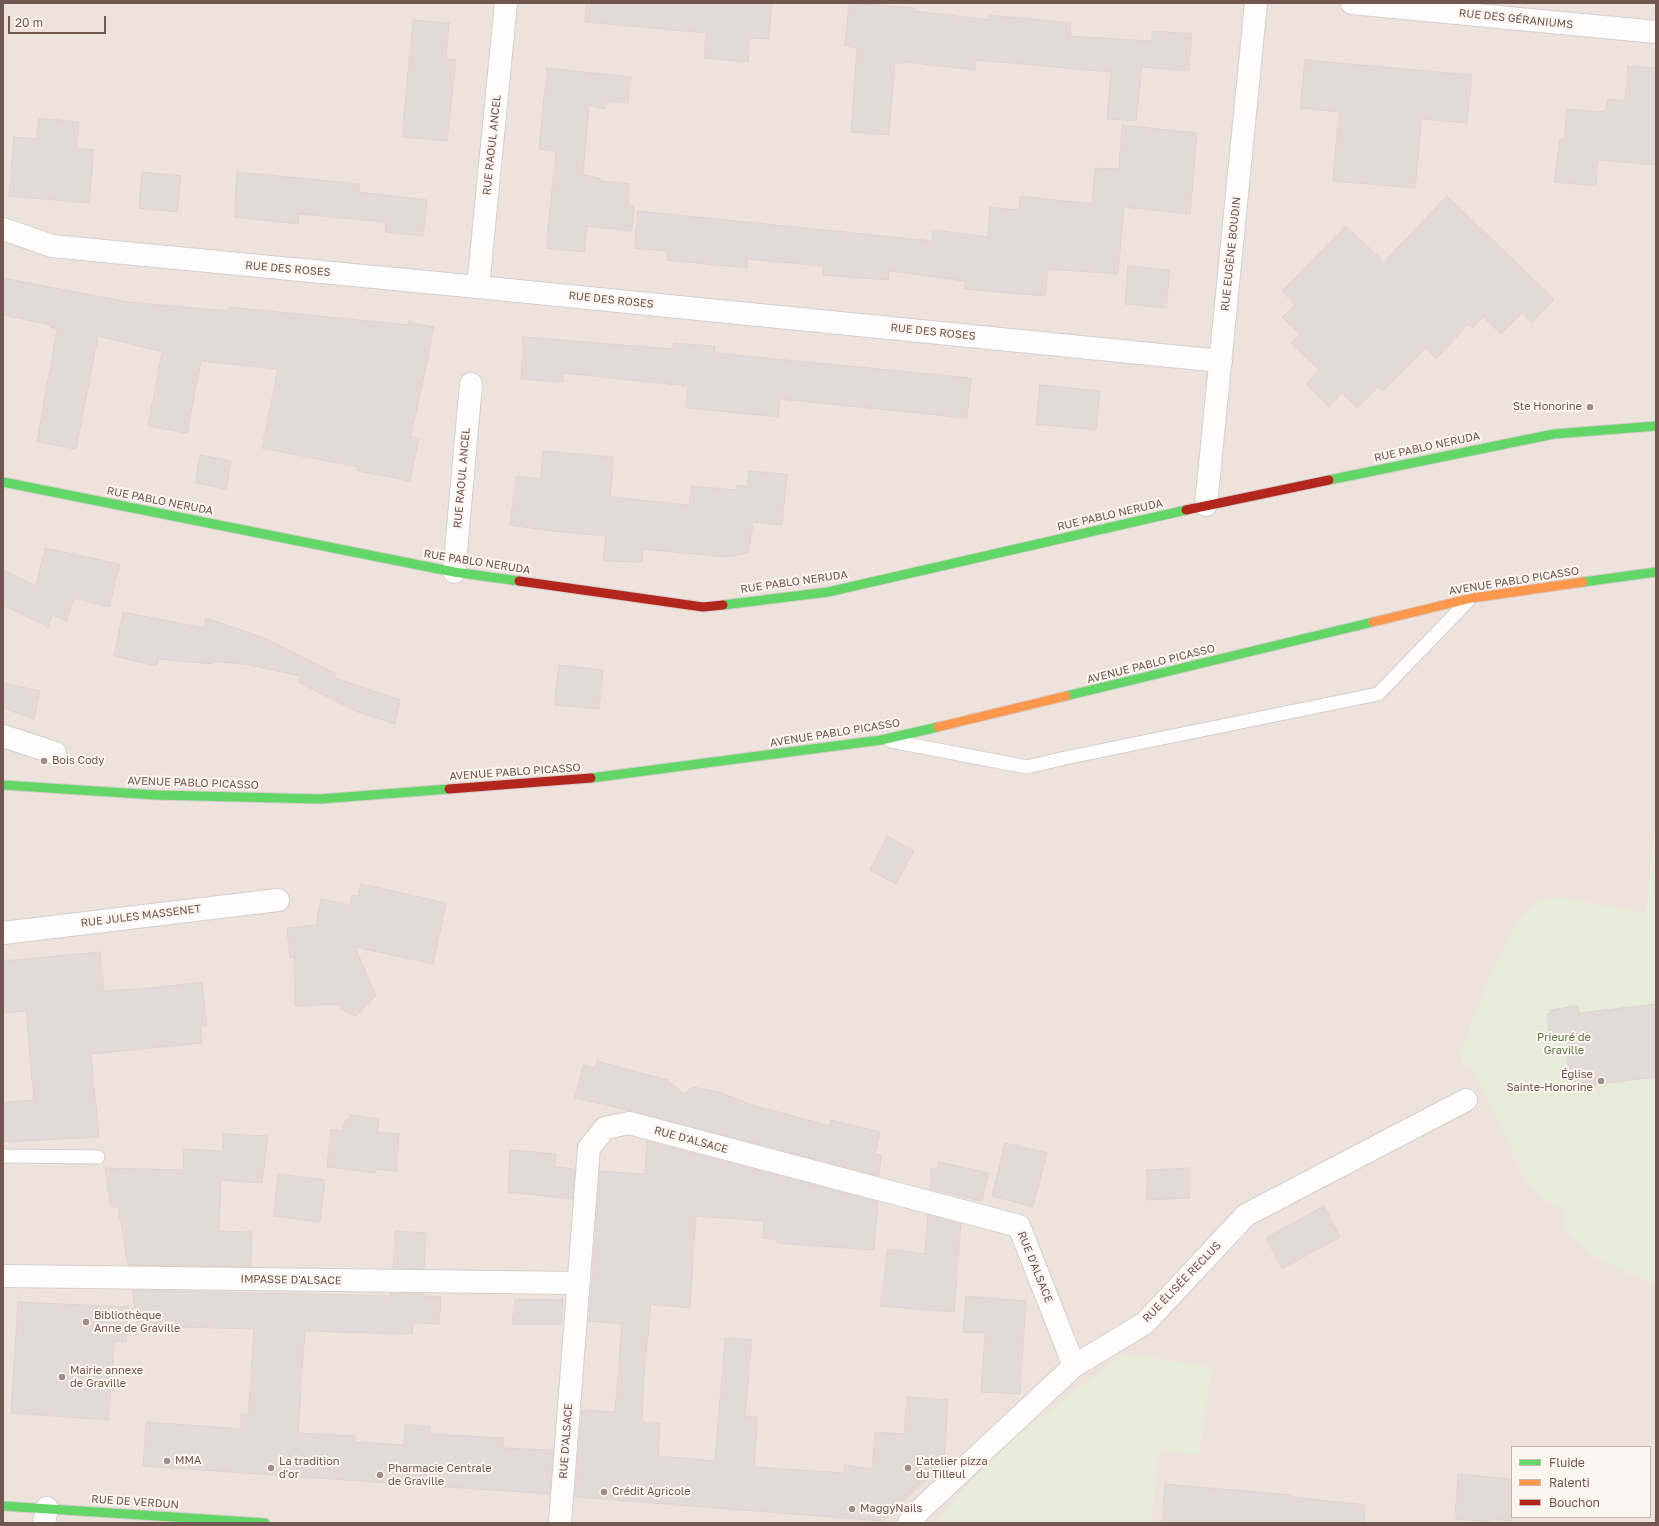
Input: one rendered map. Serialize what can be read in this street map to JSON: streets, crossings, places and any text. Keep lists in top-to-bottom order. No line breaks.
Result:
{"streets":{"street":["RUE DES GÉRANIUMS","RUE RAOUL ANCEL","RUE EUGÈNE BOUDIN","RUE DES ROSES","RUE PABLO NERUDA","AVENUE PABLO PICASSO","RUE JULES MASSENET","RUE D'ALSACE","IMPASSE D'ALSACE","RUE ÉLISÉE RECLUS","RUE DE VERDUN"]},"crossings":[["RUE RAOUL ANCEL","RUE DES ROSES"],["RUE RAOUL ANCEL","RUE PABLO NERUDA"],["RUE EUGÈNE BOUDIN","RUE DES ROSES"],["RUE EUGÈNE BOUDIN","RUE PABLO NERUDA"],["RUE D'ALSACE","IMPASSE D'ALSACE"],["RUE D'ALSACE","RUE ÉLISÉE RECLUS"]],"parks":["Prieuré de Graville"],"places":["Ste Honorine","Bois Cody","Église Sainte-Honorine","Bibliothèque Anne de Graville","Mairie annexe de Graville","MMA","La tradition d'or","L'atelier pizza du Tilleul","Pharmacie Centrale de Graville","Crédit Agricole","MaggyNails"],"legend":["Fluide","Ralenti","Bouchon"],"scale_bar":"20 m"}
